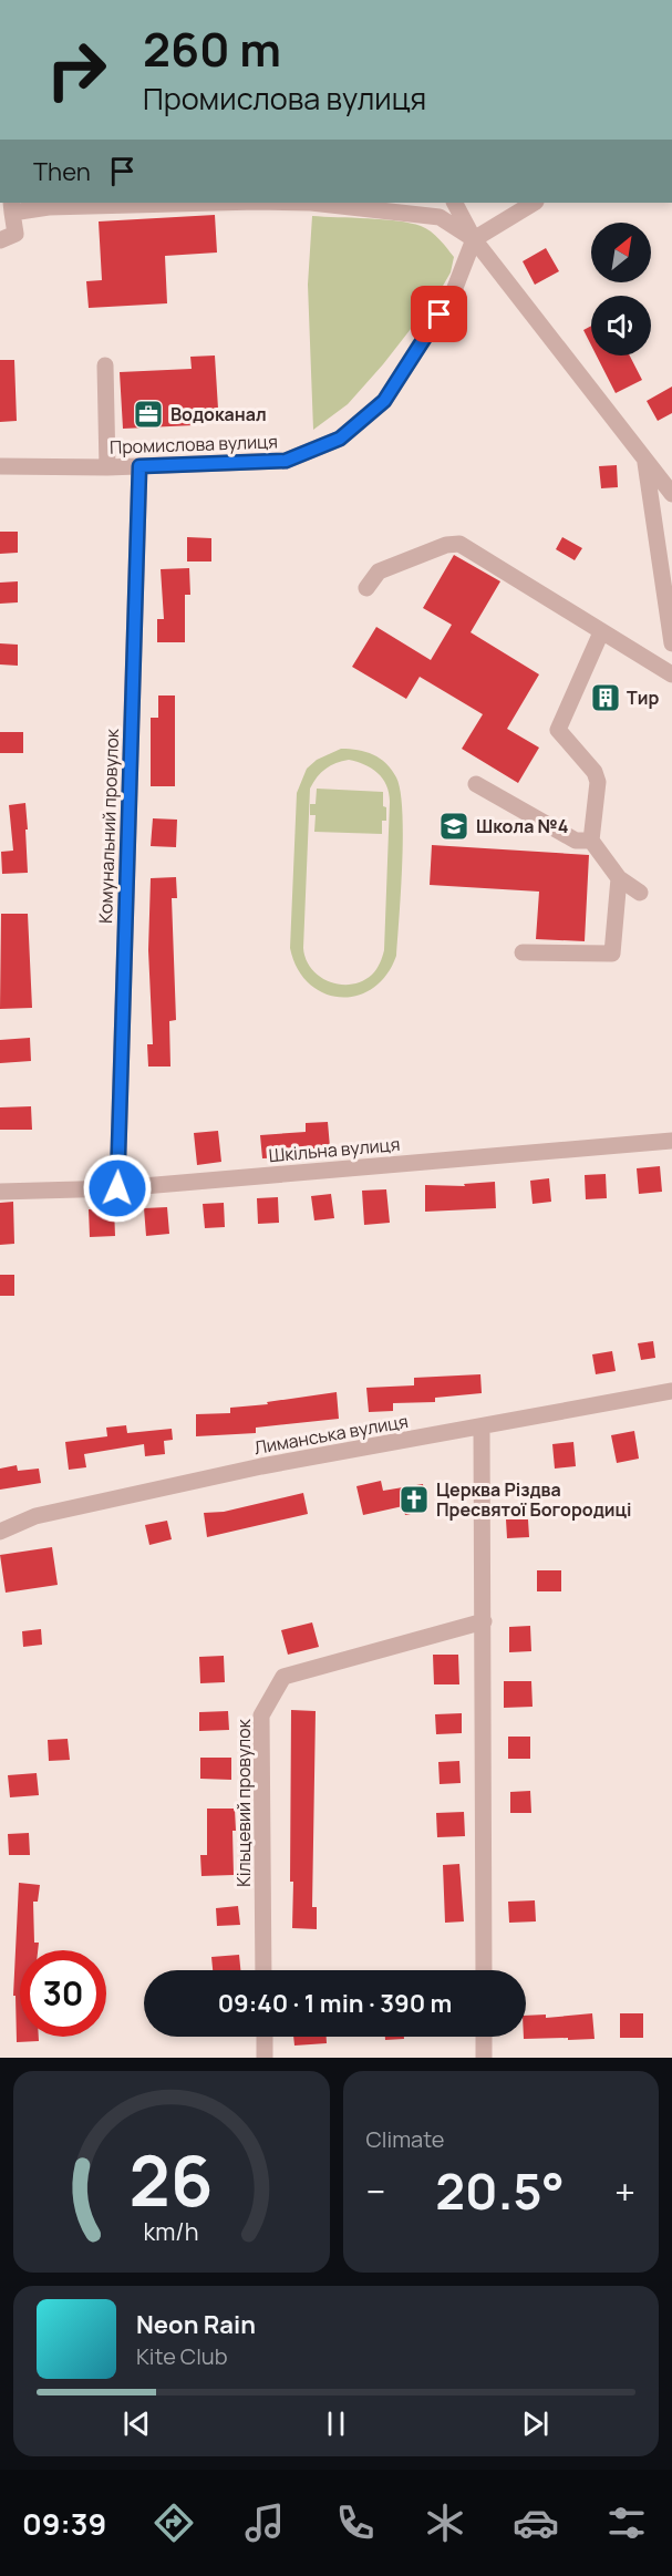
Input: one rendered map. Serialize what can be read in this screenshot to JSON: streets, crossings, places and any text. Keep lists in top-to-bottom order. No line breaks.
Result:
{"streets":{"street":["Промислова вулиця","Комунальний провулок","Шкільна вулиця","Лиманська вулиця","Кільцевий провулок"]},"crossings":[["Промислова вулиця","Комунальний провулок"],["Комунальний провулок","Шкільна вулиця"]],"places":{"office":["Водоканал"],"building":["Тир"],"school or university":["Школа №4"],"church":["Церква Різдва Пресвятої Богородиці"]},"north":"top right","page":{"turn":["260 m","Промислова вулиця"],"then":"Then","limit":"30","trip":"09:40 · 1 min · 390 m","tile":"Climate","heat":["−","20.5°","+"],"song":["Neon Rain","Kite Club"],"tabs":"09:39","gauge":["26","km/h"]}}
